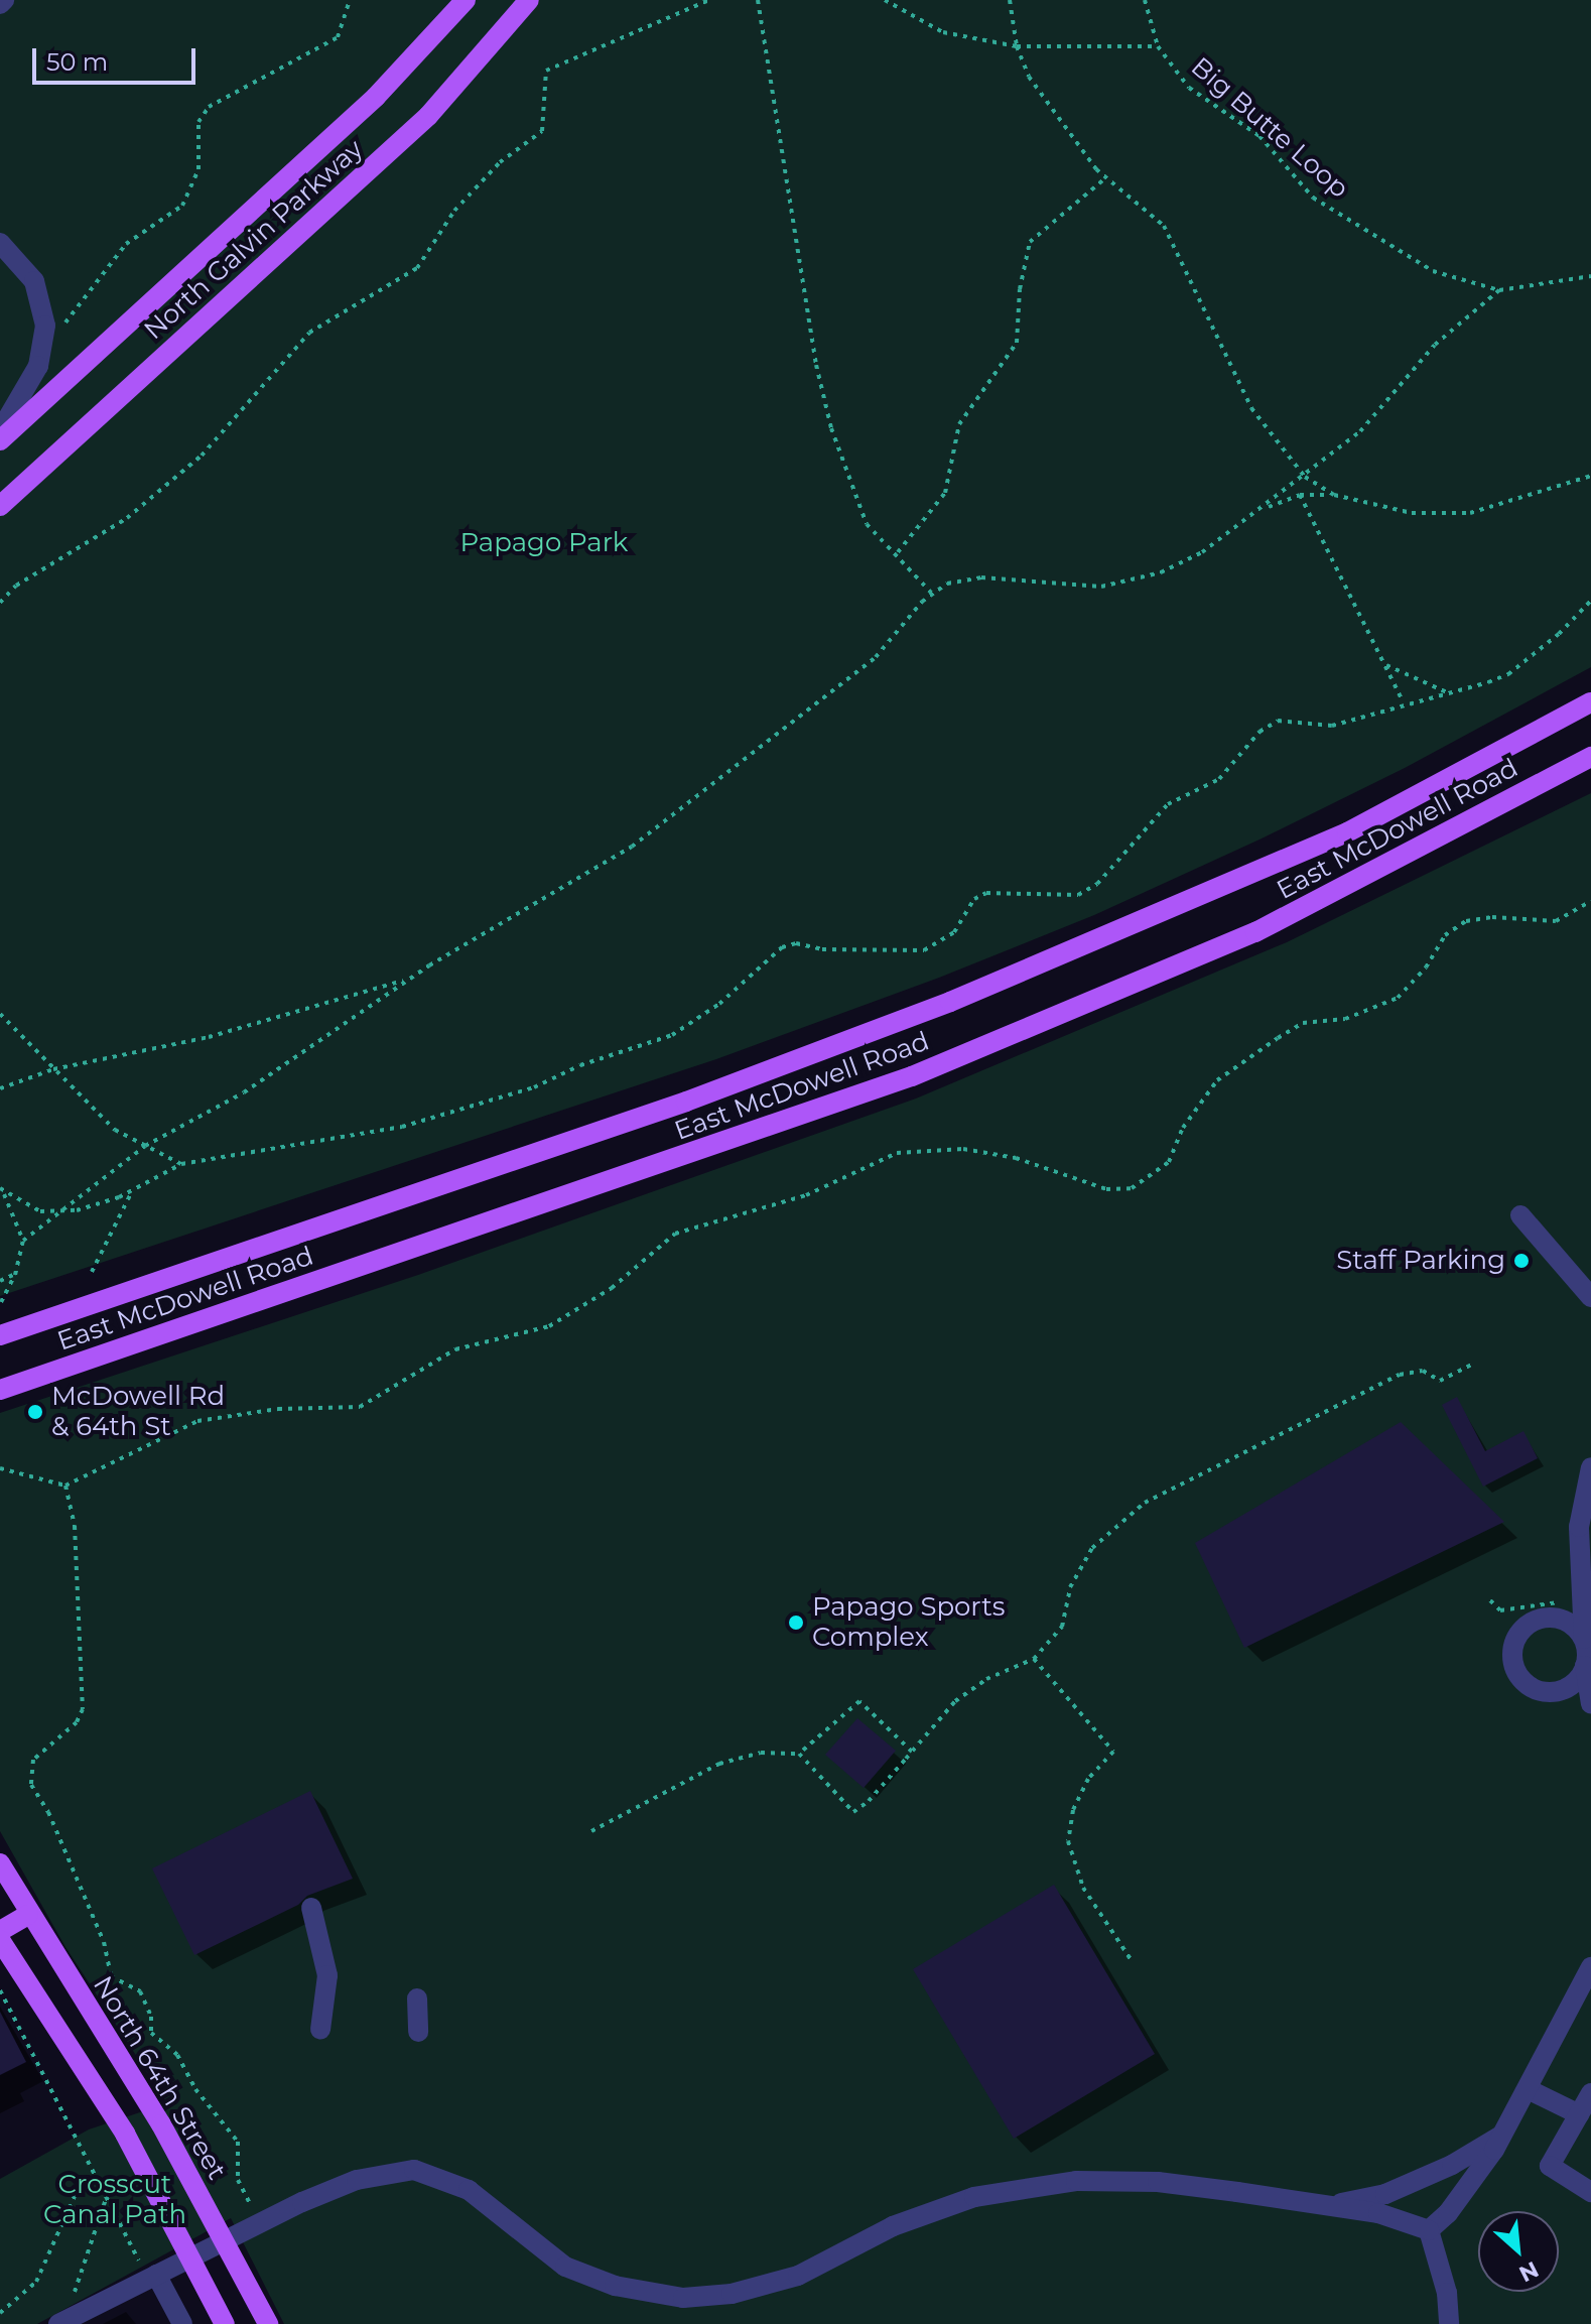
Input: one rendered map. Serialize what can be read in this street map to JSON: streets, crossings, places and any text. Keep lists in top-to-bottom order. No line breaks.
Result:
{"streets":{"main road":["North Galvin Parkway","East McDowell Road","North 64th Street"],"path":["Big Butte Loop"]},"parks":["Papago Park","Crosscut Canal Path"],"places":["Staff Parking","McDowell Rd & 64th St","Papago Sports Complex"],"scale_bar":"50 m","north":"bottom right"}
